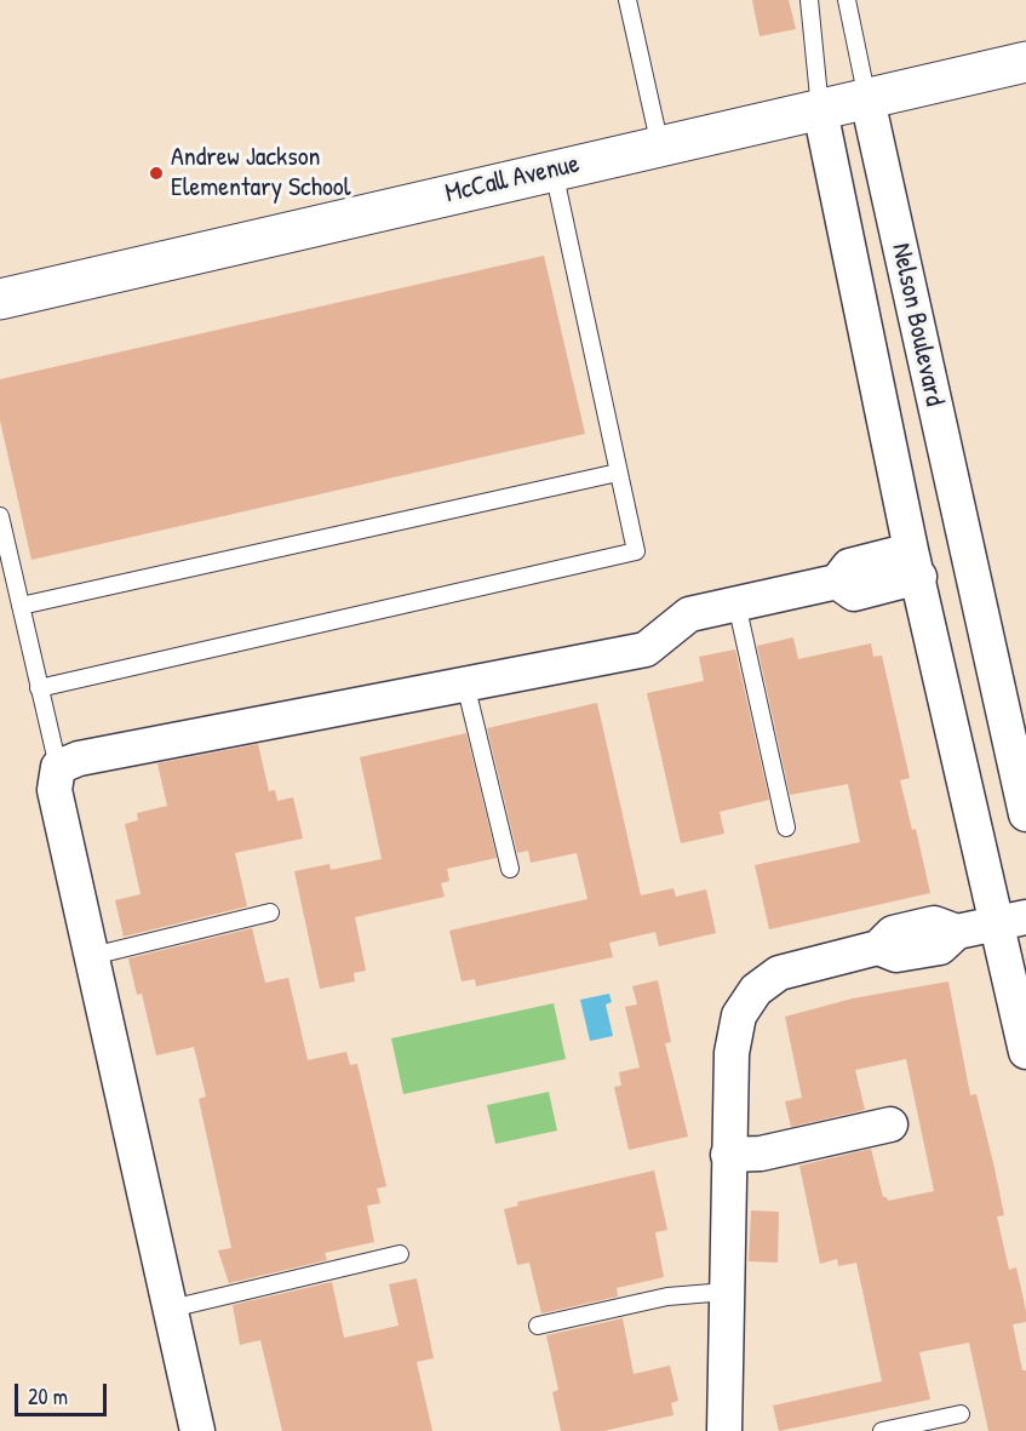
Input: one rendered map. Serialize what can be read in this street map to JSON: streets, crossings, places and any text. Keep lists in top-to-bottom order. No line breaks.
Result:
{"streets":{"main road":["McCall Avenue"],"street":["Nelson Boulevard"]},"crossings":[["McCall Avenue","Nelson Boulevard"]],"places":["Andrew Jackson Elementary School"],"scale_bar":"20 m"}
